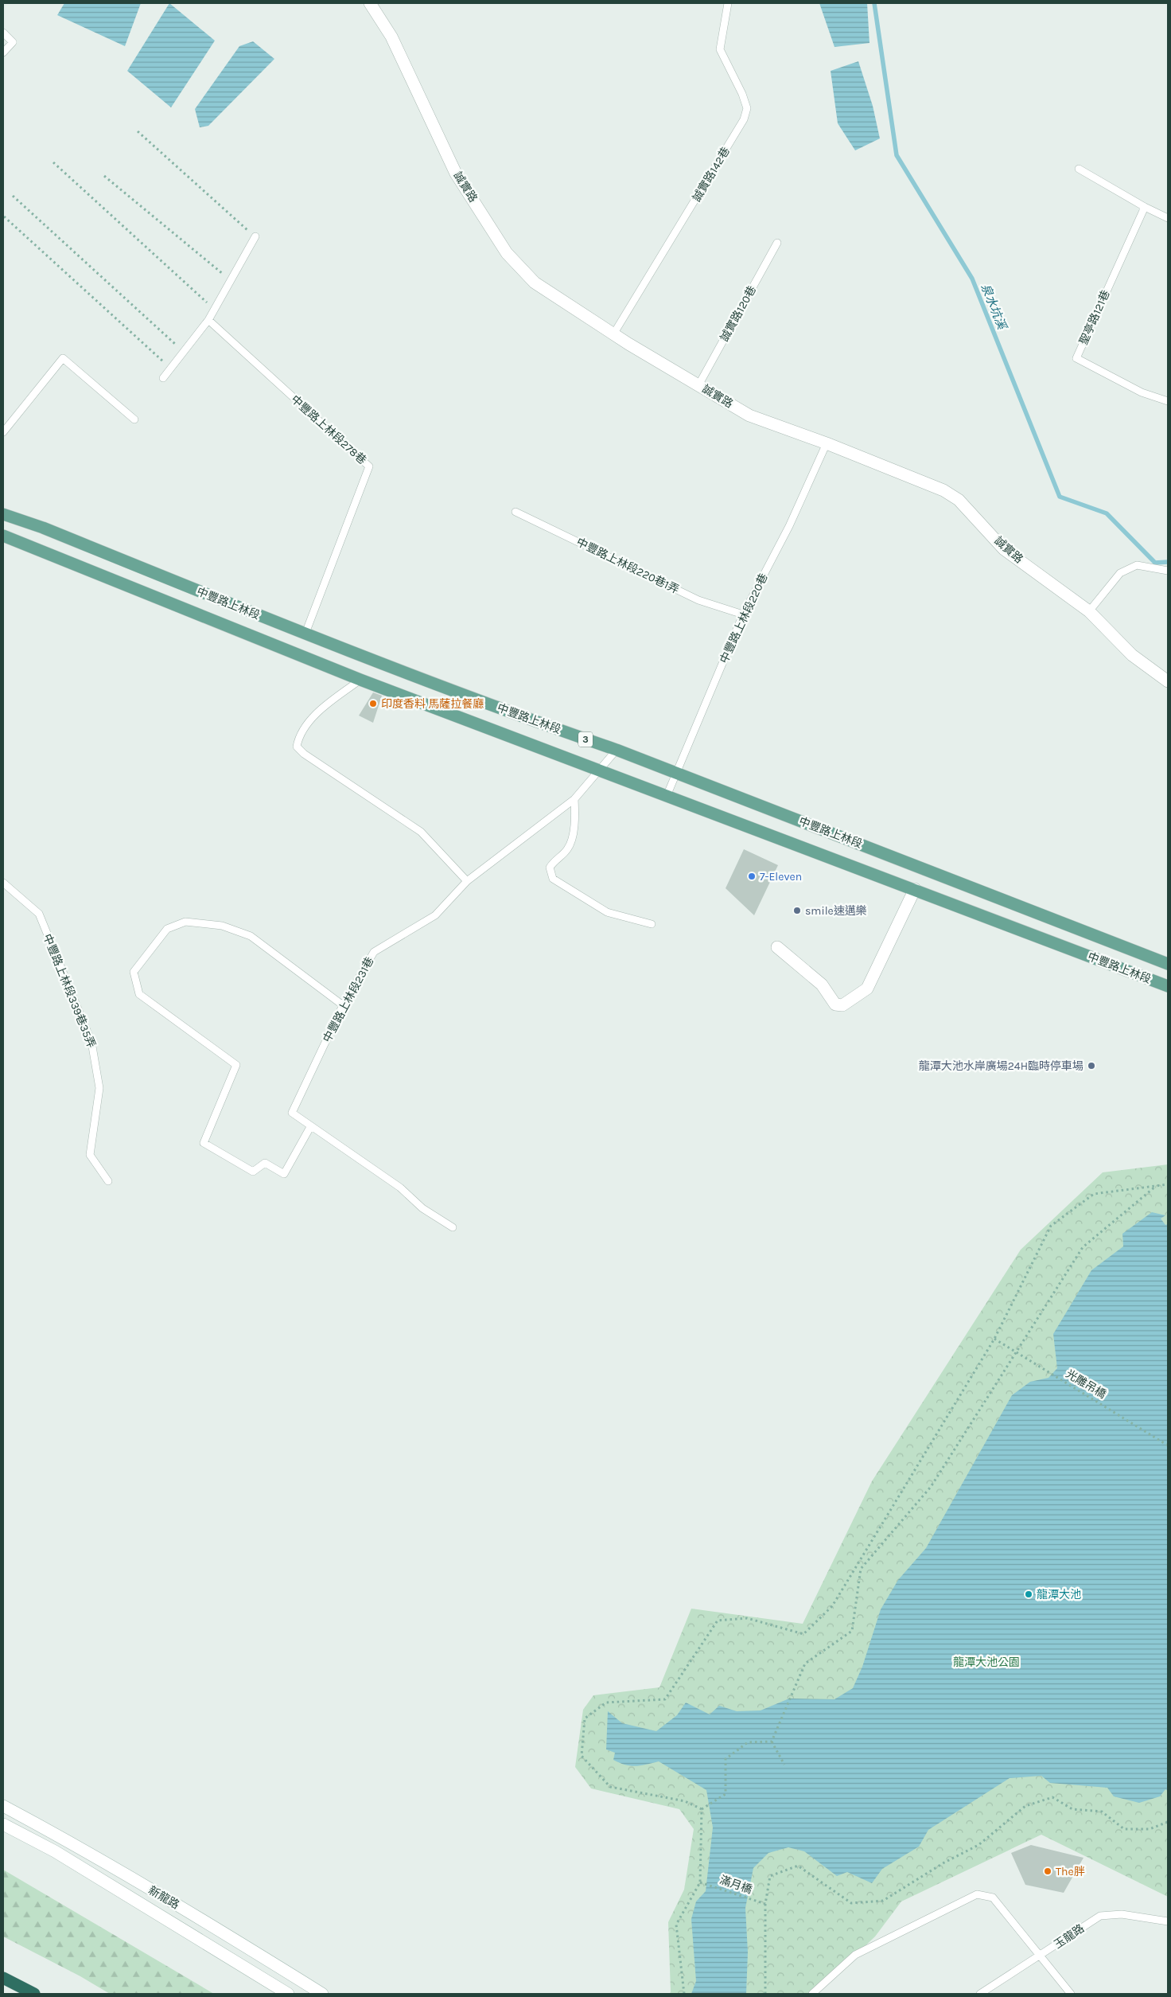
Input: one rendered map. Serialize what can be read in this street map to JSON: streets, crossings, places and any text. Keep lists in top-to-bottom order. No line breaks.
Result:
{"streets":{"main road":["中豐路上林段","3"],"street":["誠實路","新龍路"],"lane":["誠實路142巷","誠實路120巷","聖亭路121巷","中豐路上林段278巷","中豐路上林段220巷1弄","中豐路上林段220巷","中豐路上林段339巷35弄","中豐路上林段231巷","玉龍路"],"path":["光雕吊橋","滿月橋"]},"crossings":[["誠實路142巷","誠實路"],["誠實路","誠實路120巷"],["誠實路","中豐路上林段220巷"],["中豐路上林段278巷","中豐路上林段"],["中豐路上林段220巷1弄","中豐路上林段220巷"],["中豐路上林段","中豐路上林段220巷"],["中豐路上林段","中豐路上林段231巷"]],"water":["泉水坑溪"],"parks":["龍潭大池公園"],"places":["印度香料 馬薩拉餐廳","7-Eleven","smile速邁樂","龍潭大池水岸廣場24H臨時停車場","龍潭大池","The胖"]}
